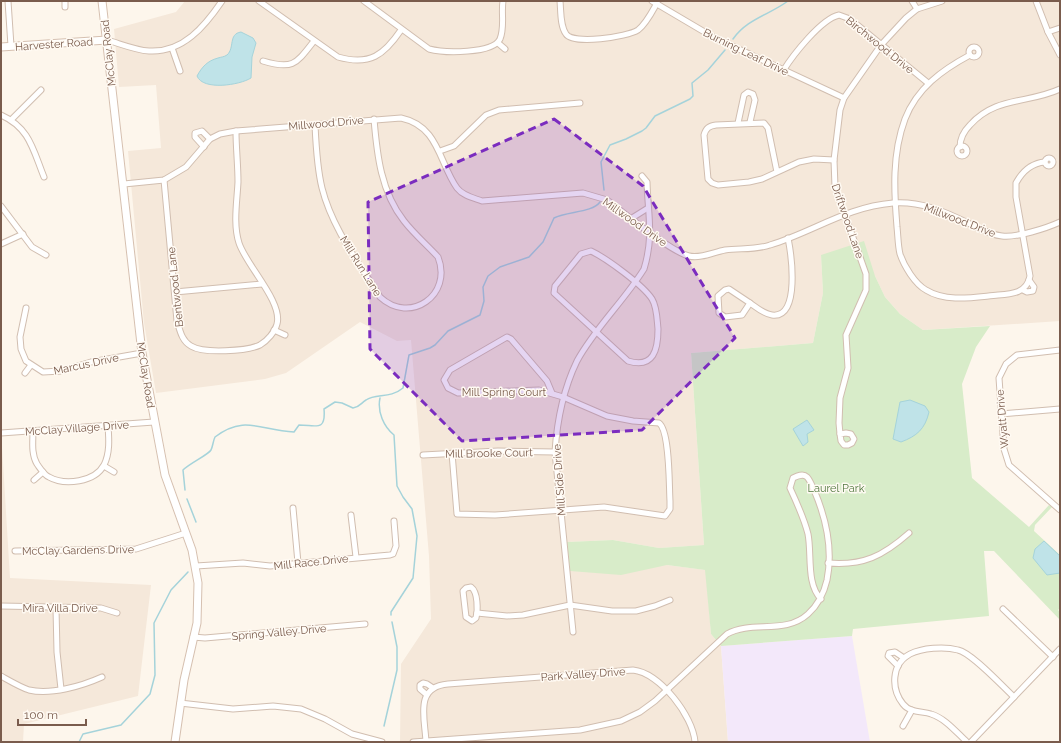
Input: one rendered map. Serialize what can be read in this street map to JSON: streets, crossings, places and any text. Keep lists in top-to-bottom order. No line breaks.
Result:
{"streets":{"main road":["Harvester Road","McClay Road"],"street":["Birchwood Drive","Burning Leaf Drive","Millwood Drive","Driftwood Lane","Mill Run Lane","Bentwood Lane","Marcus Drive","Mill Spring Court","Wyatt Drive","McClay Village Drive","Mill Brooke Court","Mill Side Drive","McClay Gardens Drive","Mill Race Drive","Mira Villa Drive","Spring Valley Drive","Park Valley Drive"]},"crossings":[["Harvester Road","McClay Road"],["Birchwood Drive","Burning Leaf Drive"],["Birchwood Drive","Driftwood Lane"],["Burning Leaf Drive","Driftwood Lane"],["McClay Road","Marcus Drive"],["McClay Road","McClay Village Drive"],["McClay Road","McClay Gardens Drive"],["McClay Road","Mill Race Drive"],["McClay Road","Spring Valley Drive"],["Millwood Drive","Driftwood Lane"],["Millwood Drive","Mill Run Lane"],["Millwood Drive","Mill Side Drive"],["Mill Spring Court","Mill Side Drive"],["Mill Brooke Court","Mill Side Drive"]],"parks":["Laurel Park"],"scale_bar":"100 m"}
